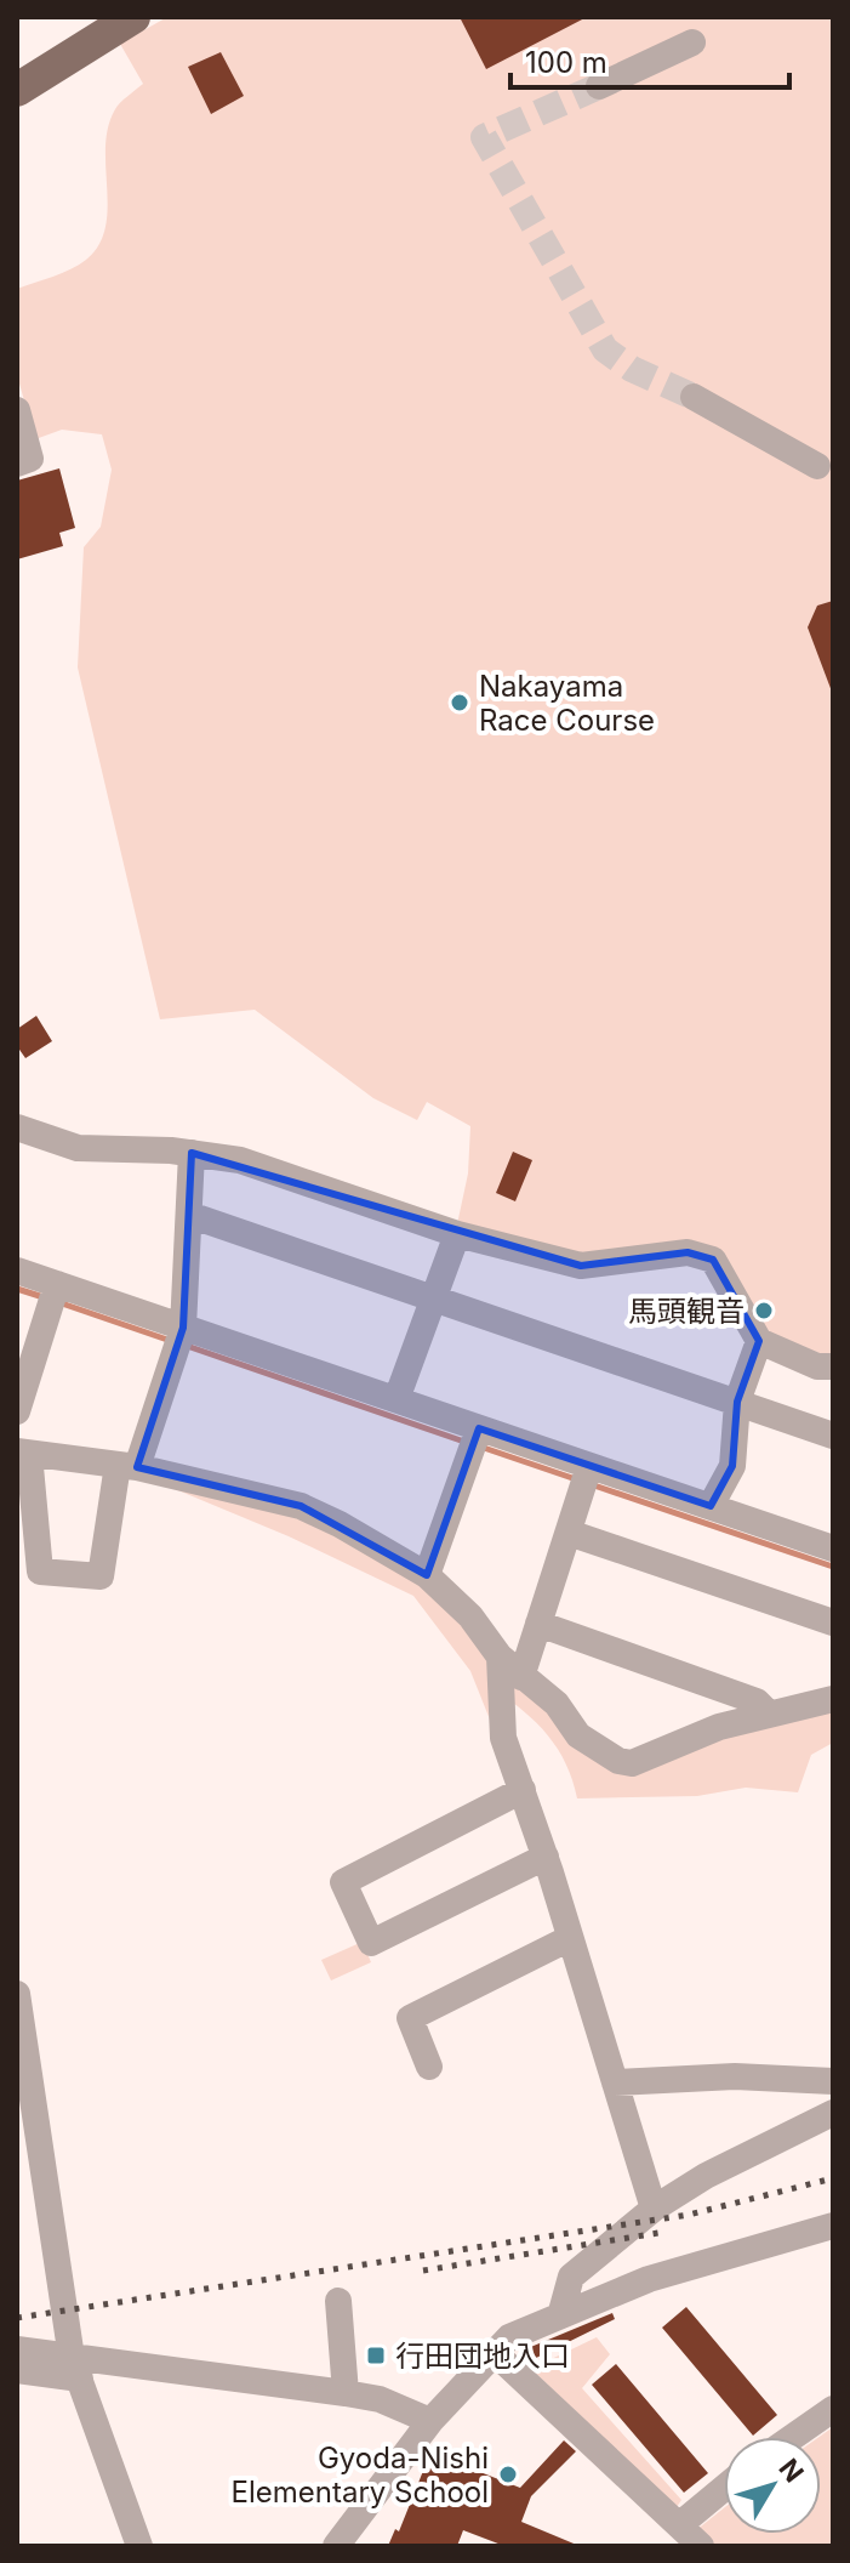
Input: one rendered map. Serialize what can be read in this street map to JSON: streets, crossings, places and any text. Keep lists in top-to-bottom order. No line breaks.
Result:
{"places":{"other":["Nakayama Race Course","馬頭観音","Gyoda-Nishi Elementary School"],"transit":["行田団地入口"]},"scale_bar":"100 m","north":"top right"}
